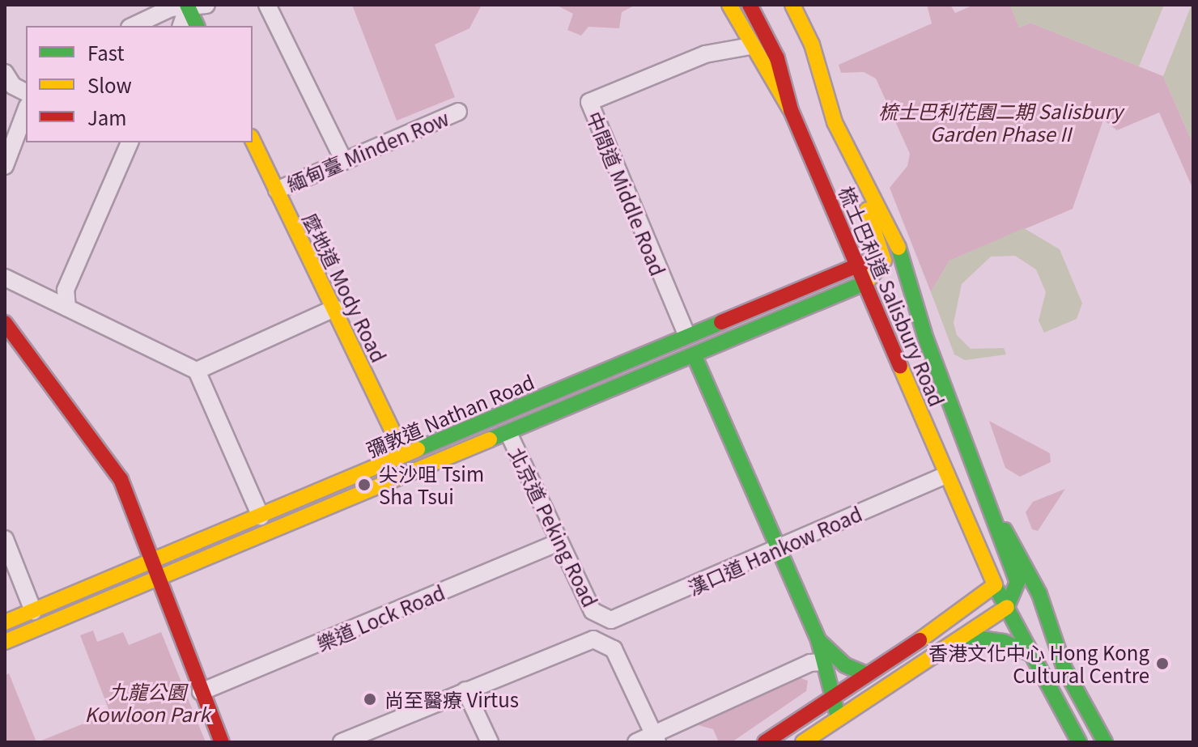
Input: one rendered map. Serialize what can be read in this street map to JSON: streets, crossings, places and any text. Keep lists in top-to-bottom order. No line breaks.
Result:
{"streets":{"main road":["麼地道 Mody Road","梳士巴利道 Salisbury Road","彌敦道 Nathan Road"],"street":["緬甸臺 Minden Row","中間道 Middle Road","北京道 Peking Road","漢口道 Hankow Road","樂道 Lock Road"]},"crossings":[["緬甸臺 Minden Row","麼地道 Mody Road"],["中間道 Middle Road","梳士巴利道 Salisbury Road"],["中間道 Middle Road","彌敦道 Nathan Road"],["麼地道 Mody Road","彌敦道 Nathan Road"],["梳士巴利道 Salisbury Road","彌敦道 Nathan Road"],["梳士巴利道 Salisbury Road","漢口道 Hankow Road"],["彌敦道 Nathan Road","北京道 Peking Road"],["北京道 Peking Road","漢口道 Hankow Road"],["北京道 Peking Road","樂道 Lock Road"]],"parks":["梳士巴利花園二期 Salisbury Garden Phase II","九龍公園 Kowloon Park"],"places":["尖沙咀 Tsim Sha Tsui","香港文化中心 Hong Kong Cultural Centre","尚至醫療 Virtus"],"legend":["Fast","Slow","Jam"]}
